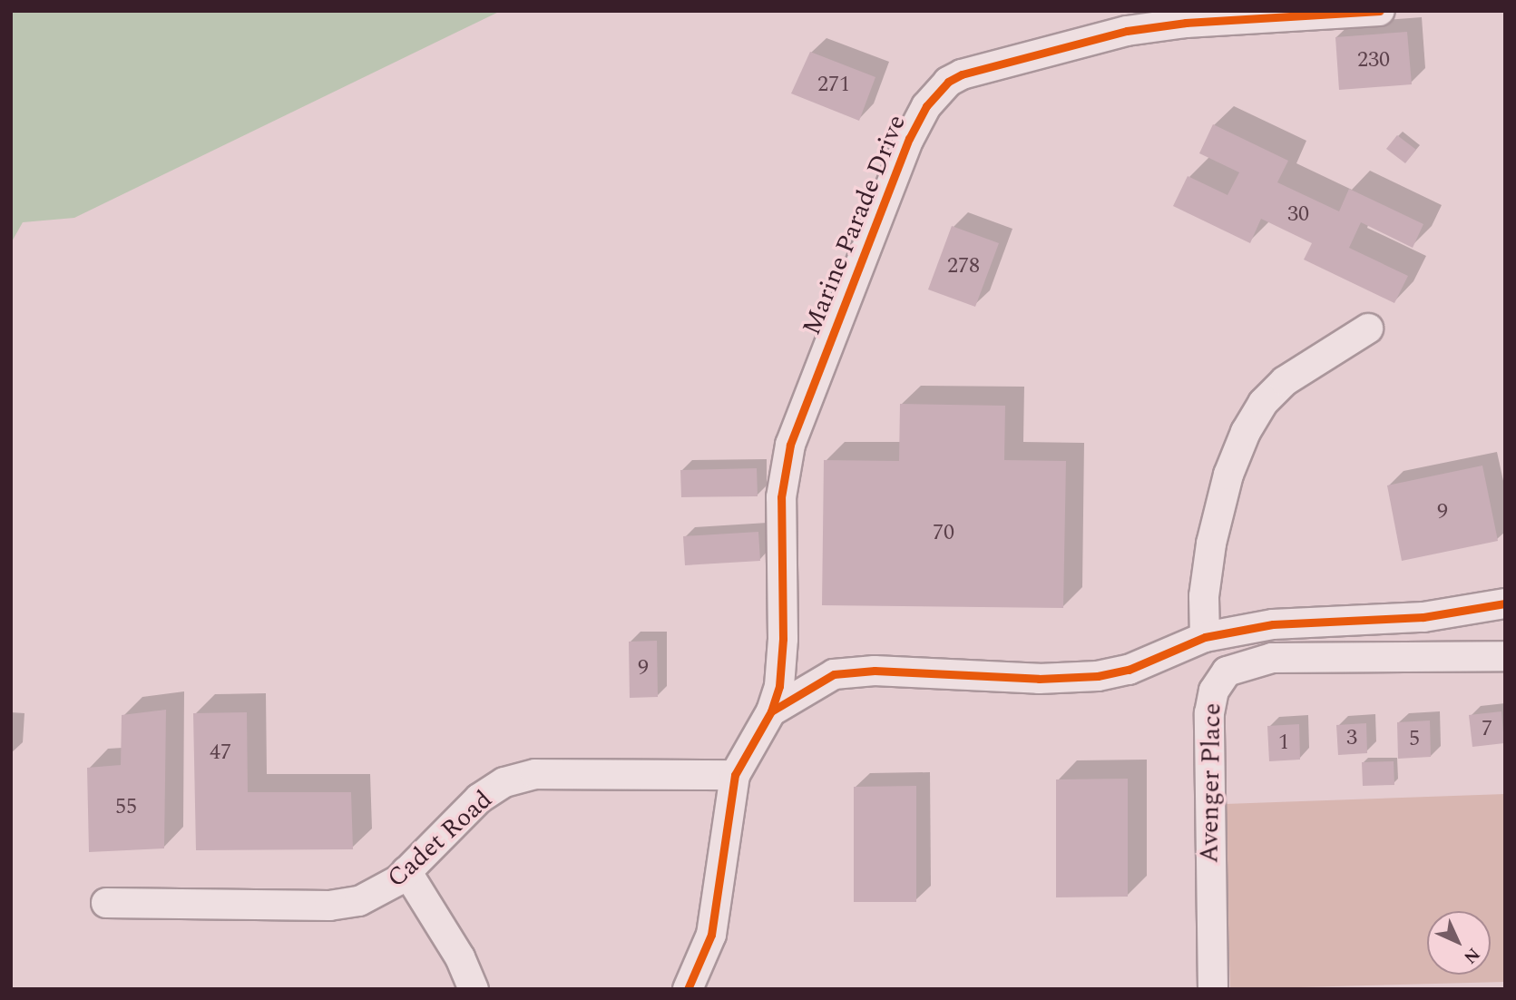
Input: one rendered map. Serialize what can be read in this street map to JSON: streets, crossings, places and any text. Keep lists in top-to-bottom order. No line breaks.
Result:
{"streets":{"street":["Marine Parade Drive","Avenger Place","Cadet Road"]},"crossings":[["Marine Parade Drive","Cadet Road"]],"house_numbers":["230","271","30","278","9","70","9","7","3","5","1","47","55"],"north":"bottom right"}
